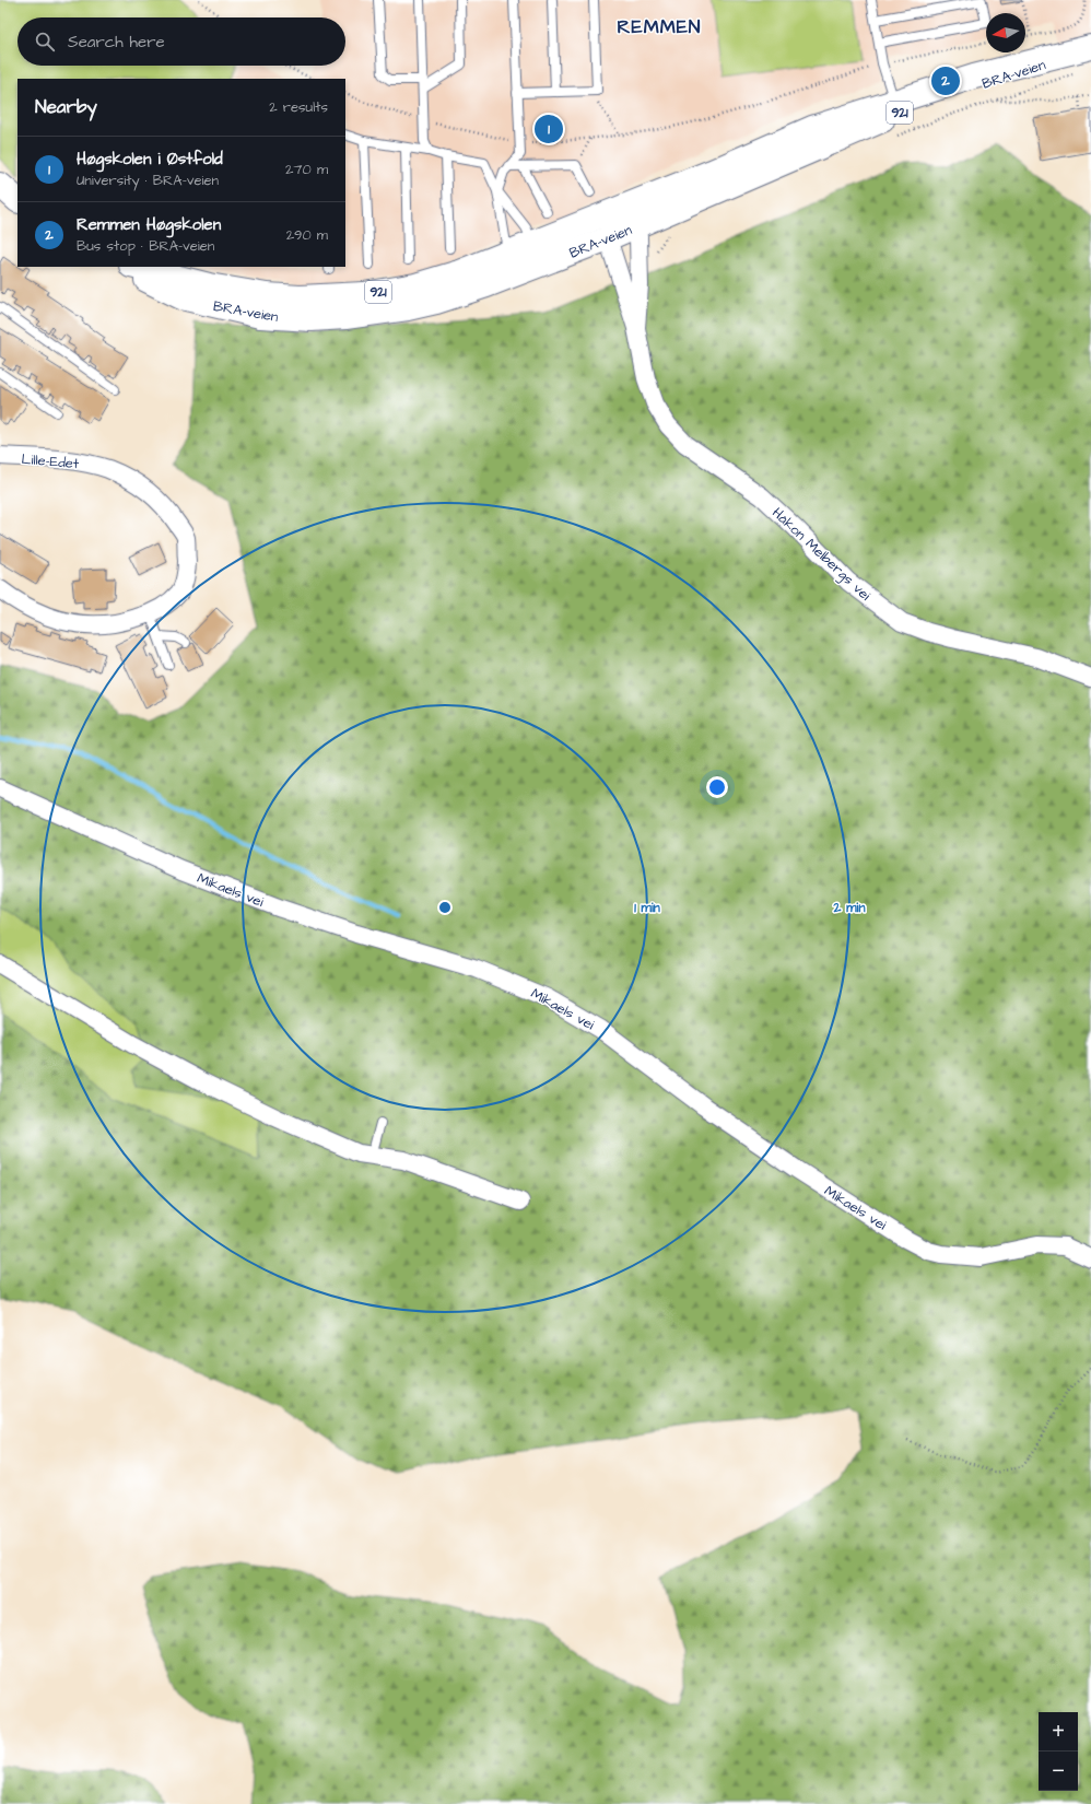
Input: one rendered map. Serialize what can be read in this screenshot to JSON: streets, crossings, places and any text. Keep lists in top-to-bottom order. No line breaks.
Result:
{"streets":{"main road":["BRA-veien","921"],"street":["Lille-Edet","Håkon Melbergs vei","Mikaels vei"]},"districts":["REMMEN"],"north":"left","page":{"search":"Search here","pins":["2","1"],"heading":["Nearby","2 results"],"list":[{"mark":"1","name":"Høgskolen i Østfold","note":"University · BRA-veien","value":"270 m"},{"mark":"2","name":"Remmen Høgskolen","note":"Bus stop · BRA-veien","value":"290 m"}],"map_buttons":["+","−"]},"rings":["1 min","2 min"]}
